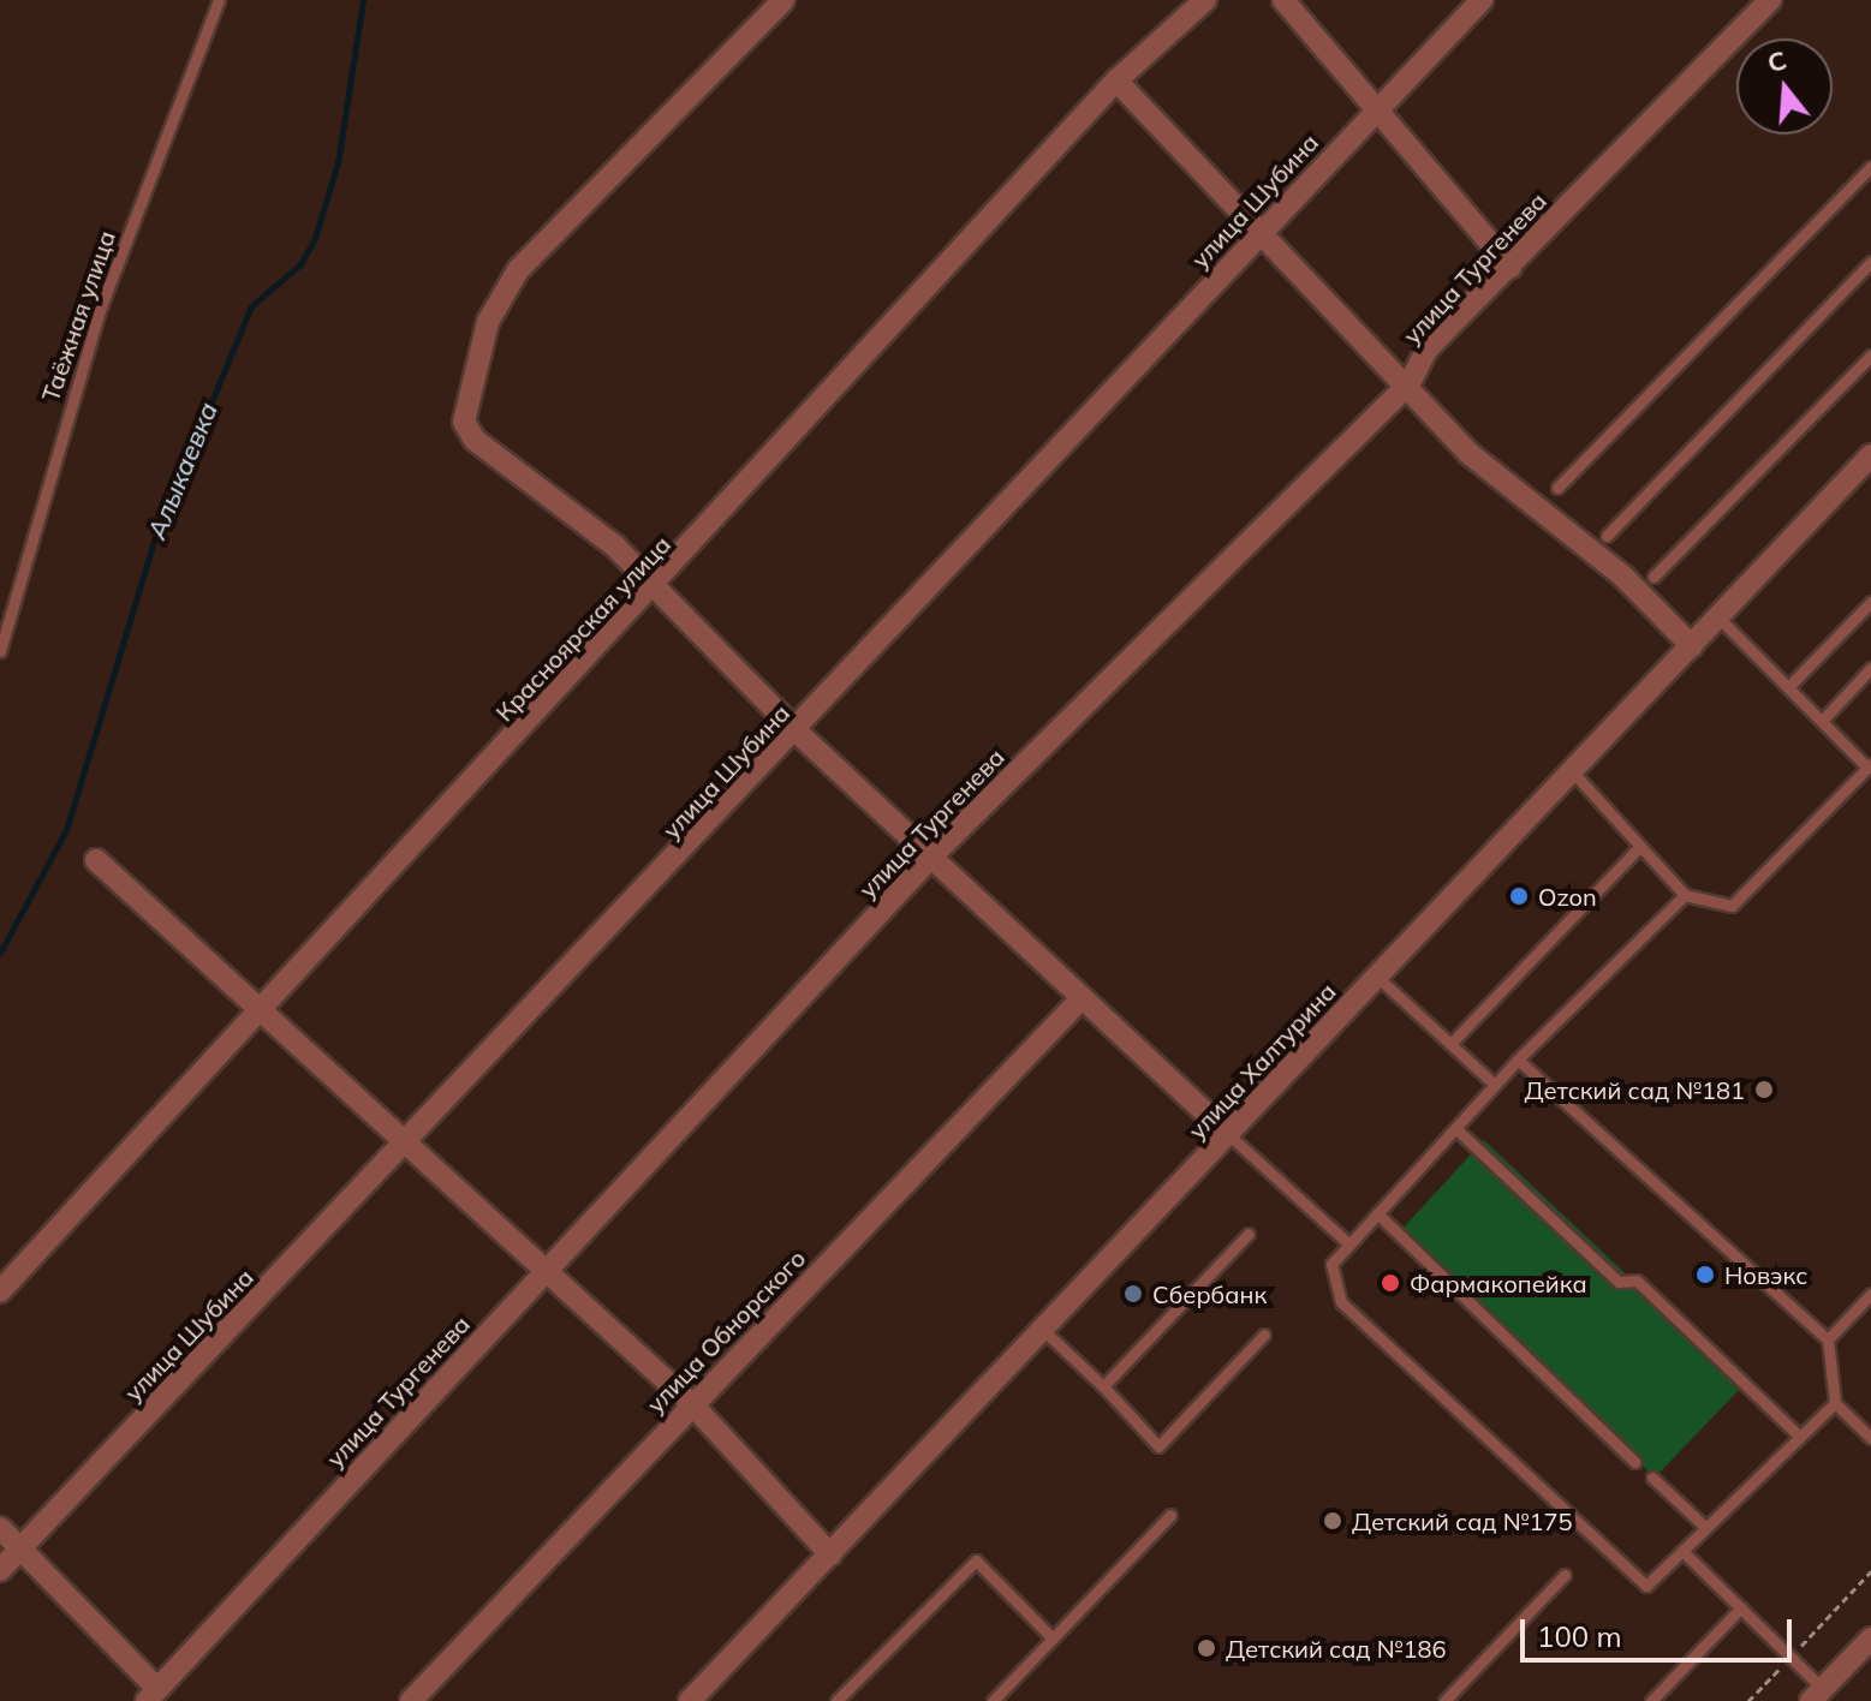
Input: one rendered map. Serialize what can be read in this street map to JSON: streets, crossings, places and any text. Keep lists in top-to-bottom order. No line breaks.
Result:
{"streets":{"street":["улица Шубина","улица Тургенева","Красноярская улица","улица Халтурина","улица Обнорского"],"lane":["Таёжная улица"]},"water":["Алыкаевка"],"places":["Ozon","Детский сад №181","Новэкс","Фармакопейка","Сбербанк","Детский сад №175","Детский сад №186"],"scale_bar":"100 m","north":"top"}
